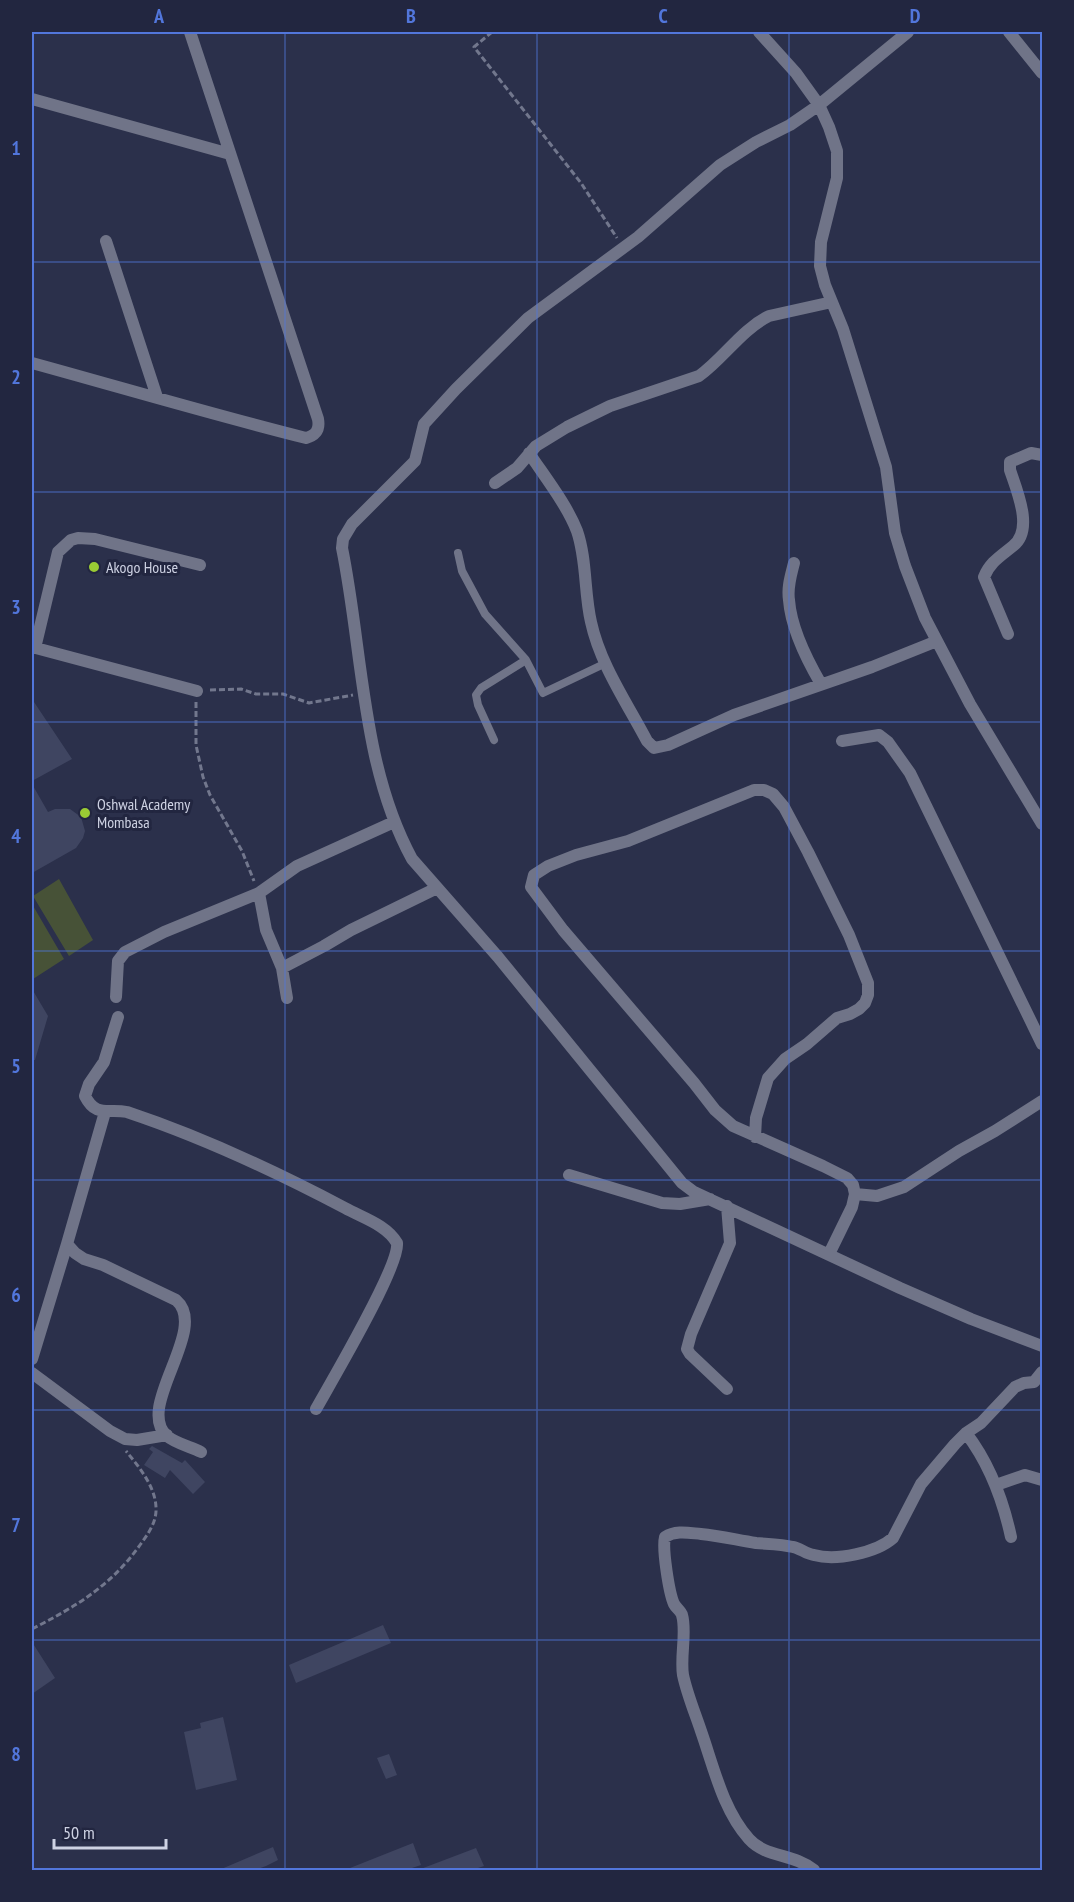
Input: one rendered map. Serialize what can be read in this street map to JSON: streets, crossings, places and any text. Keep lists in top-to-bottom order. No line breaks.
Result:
{"places":["Akogo House","Oshwal Academy Mombasa"],"scale_bar":"50 m","grid":{"columns":["A","B","C","D"],"rows":["1","2","3","4","5","6","7","8"]}}
